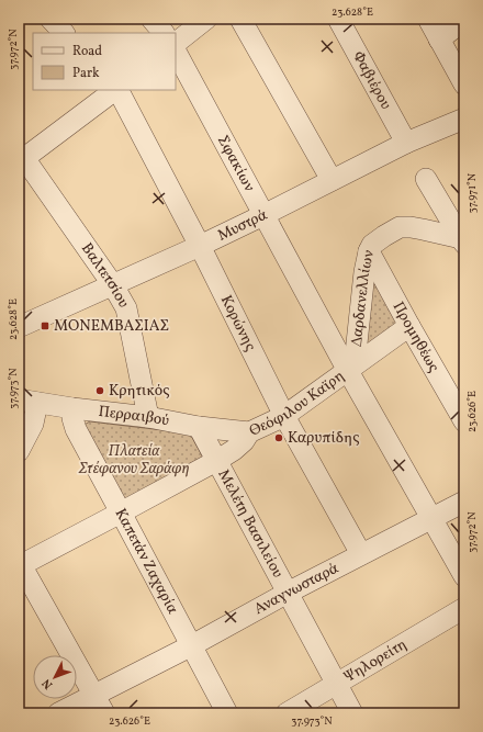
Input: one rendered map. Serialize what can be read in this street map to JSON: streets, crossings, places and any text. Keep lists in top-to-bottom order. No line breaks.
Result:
{"streets":{"street":["Φαβιέρου","Σφακίων","Μυστρά","Βαλτετσίου","Δαρδανελλίων","Κορώνης","Προμηθέως","Θεόφιλου Καϊρη","Περραιβού","Μελέτη Βασιλείου","Καπετάν Ζαχαρία","Αναγνωσταρά","Ψηλορείτη"]},"crossings":[["Φαβιέρου","Μυστρά"],["Σφακίων","Μυστρά"],["Σφακίων","Δαρδανελλίων"],["Σφακίων","Θεόφιλου Καϊρη"],["Σφακίων","Αναγνωσταρά"],["Μυστρά","Βαλτετσίου"],["Μυστρά","Κορώνης"],["Βαλτετσίου","Περραιβού"],["Δαρδανελλίων","Προμηθέως"],["Δαρδανελλίων","Θεόφιλου Καϊρη"],["Κορώνης","Θεόφιλου Καϊρη"],["Κορώνης","Αναγνωσταρά"],["Προμηθέως","Θεόφιλου Καϊρη"],["Θεόφιλου Καϊρη","Περραιβού"],["Θεόφιλου Καϊρη","Μελέτη Βασιλείου"],["Θεόφιλου Καϊρη","Καπετάν Ζαχαρία"],["Περραιβού","Μελέτη Βασιλείου"],["Περραιβού","Καπετάν Ζαχαρία"],["Μελέτη Βασιλείου","Αναγνωσταρά"],["Μελέτη Βασιλείου","Ψηλορείτη"],["Καπετάν Ζαχαρία","Αναγνωσταρά"]],"parks":["Πλατεία Στέφανου Σαράφη"],"places":{"transit":["ΜΟΝΕΜΒΑΣΙΑΣ"],"other":["Κρητικός","Καρυπίδης"]},"legend":["Road","Park"],"north":"bottom left","coordinates":["23.628°E","37.972°N","37.971°N","37.973°N","23.626°E"]}
